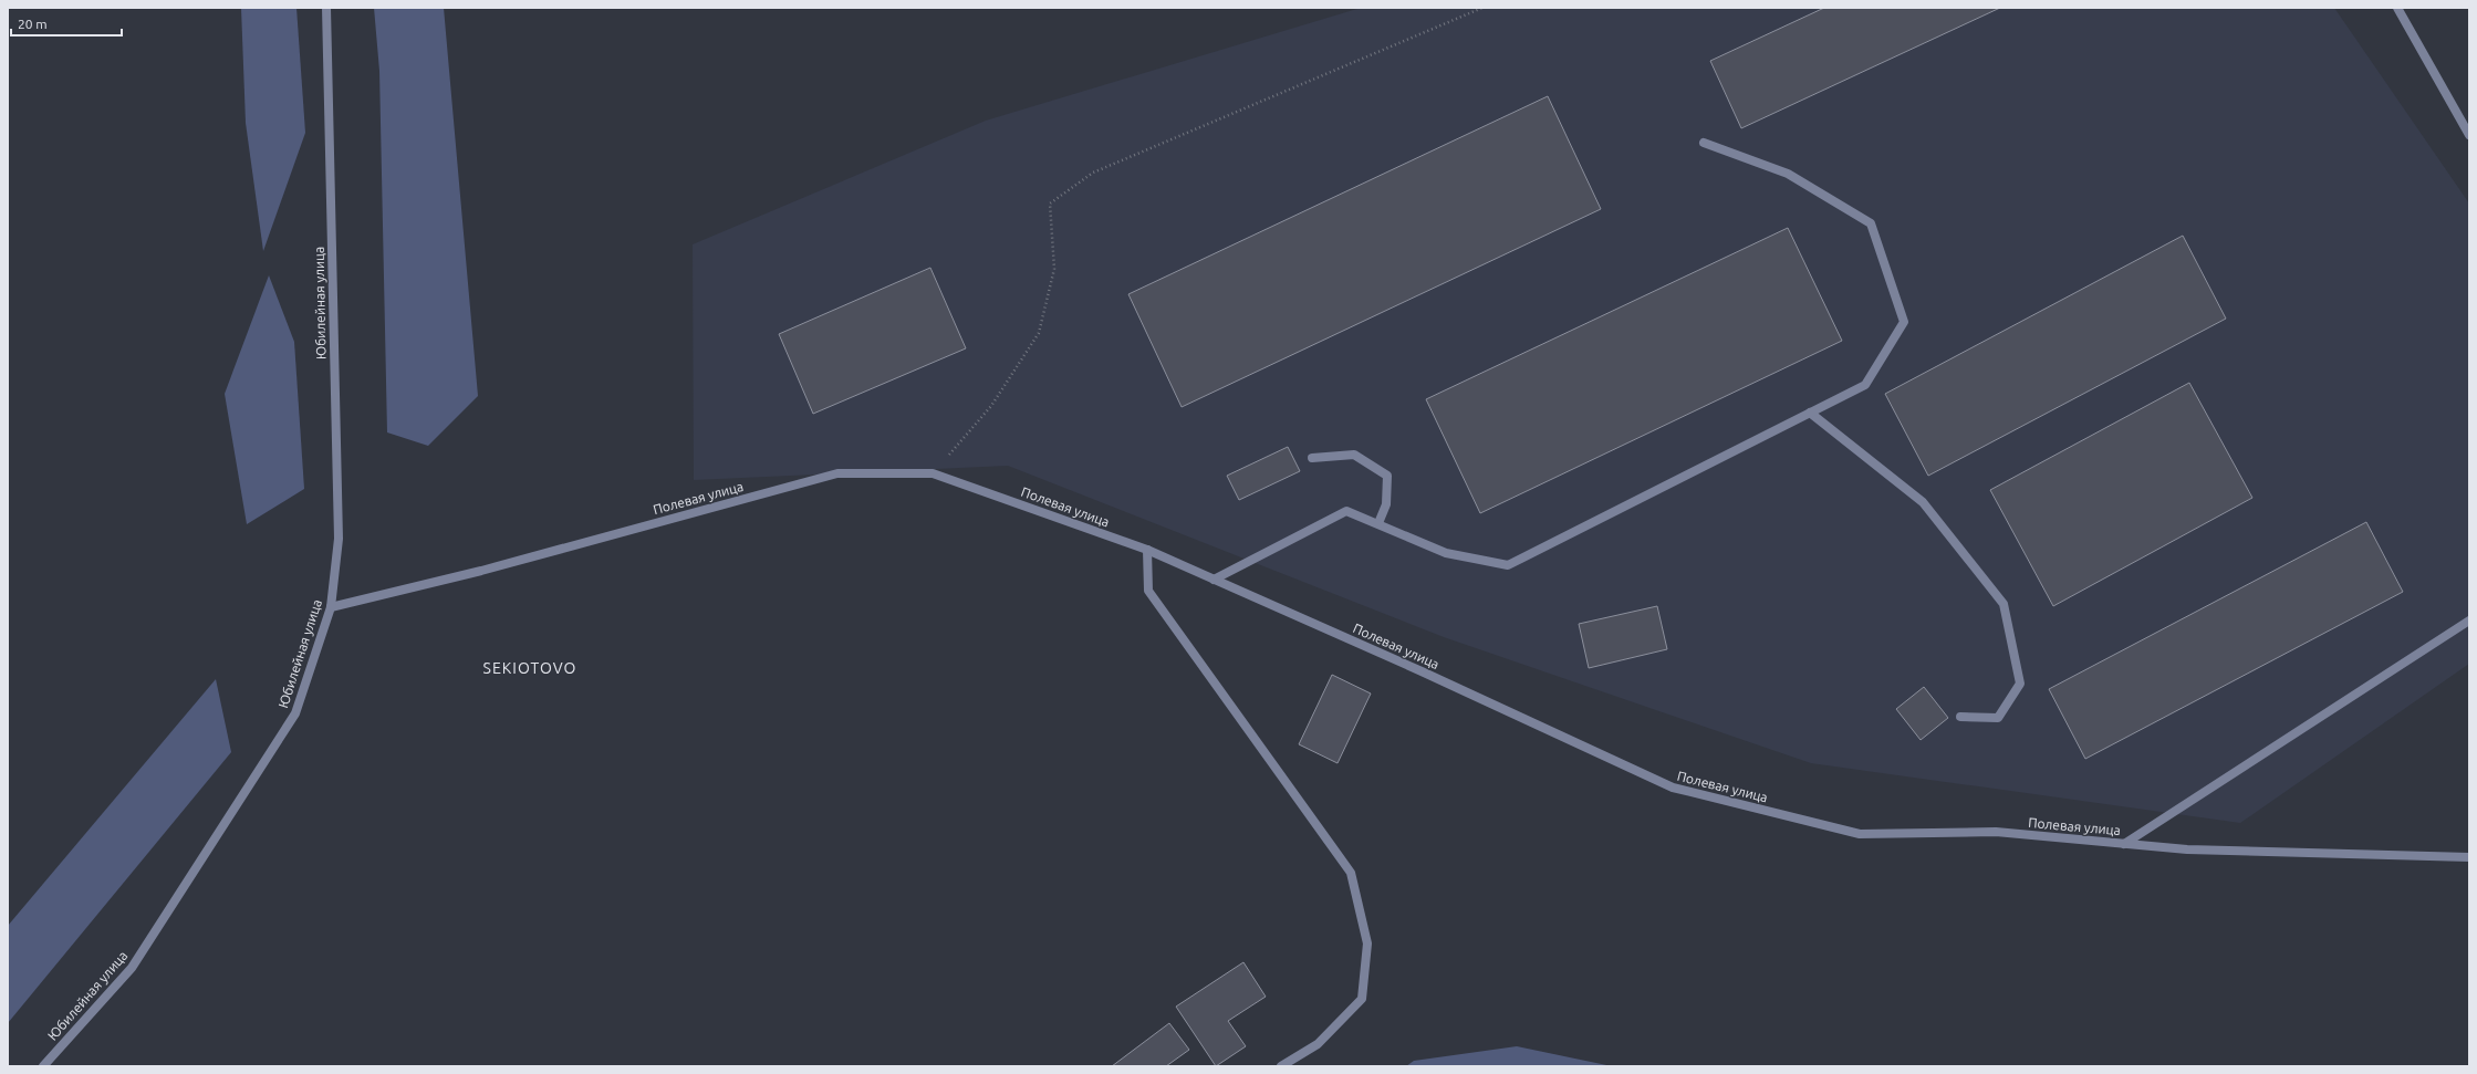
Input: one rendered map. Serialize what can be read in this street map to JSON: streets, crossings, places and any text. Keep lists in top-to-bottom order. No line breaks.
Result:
{"streets":{"street":["Юбилейная улица","Полевая улица"]},"crossings":[["Юбилейная улица","Полевая улица"]],"districts":["SEKIOTOVO"],"scale_bar":"20 m"}
